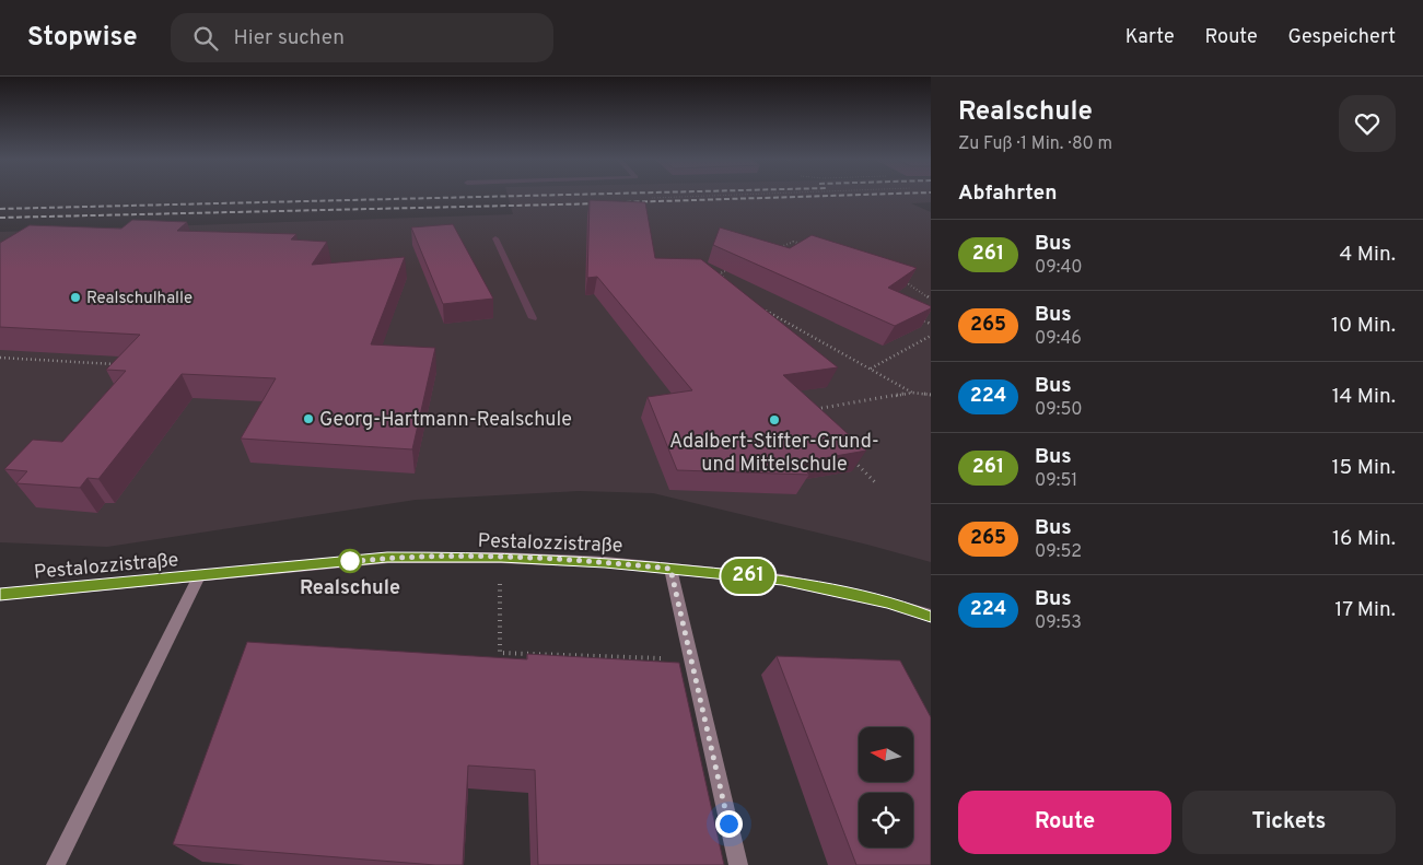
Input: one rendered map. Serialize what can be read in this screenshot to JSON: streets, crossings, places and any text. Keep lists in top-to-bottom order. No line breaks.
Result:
{"streets":{"street":["Pestalozzistraße"]},"places":["Realschulhalle","Georg-Hartmann-Realschule","Adalbert-Stifter-Grund- und Mittelschule","Realschule"],"lines":["bus line 261"],"north":"left","page":{"header":"Stopwise","search":"Hier suchen","nav":["Karte","Route","Gespeichert"],"on_map":"261","heading":[["Realschule","Zu Fuß · 1 Min. · 80 m"],"Abfahrten"],"list":[{"mark":"261","name":"Bus","note":"09:40","value":"4 Min."},{"mark":"265","name":"Bus","note":"09:46","value":"10 Min."},{"mark":"224","name":"Bus","note":"09:50","value":"14 Min."},{"mark":"261","name":"Bus","note":"09:51","value":"15 Min."},{"mark":"265","name":"Bus","note":"09:52","value":"16 Min."},{"mark":"224","name":"Bus","note":"09:53","value":"17 Min."}],"buttons":["Route","Tickets"]}}
